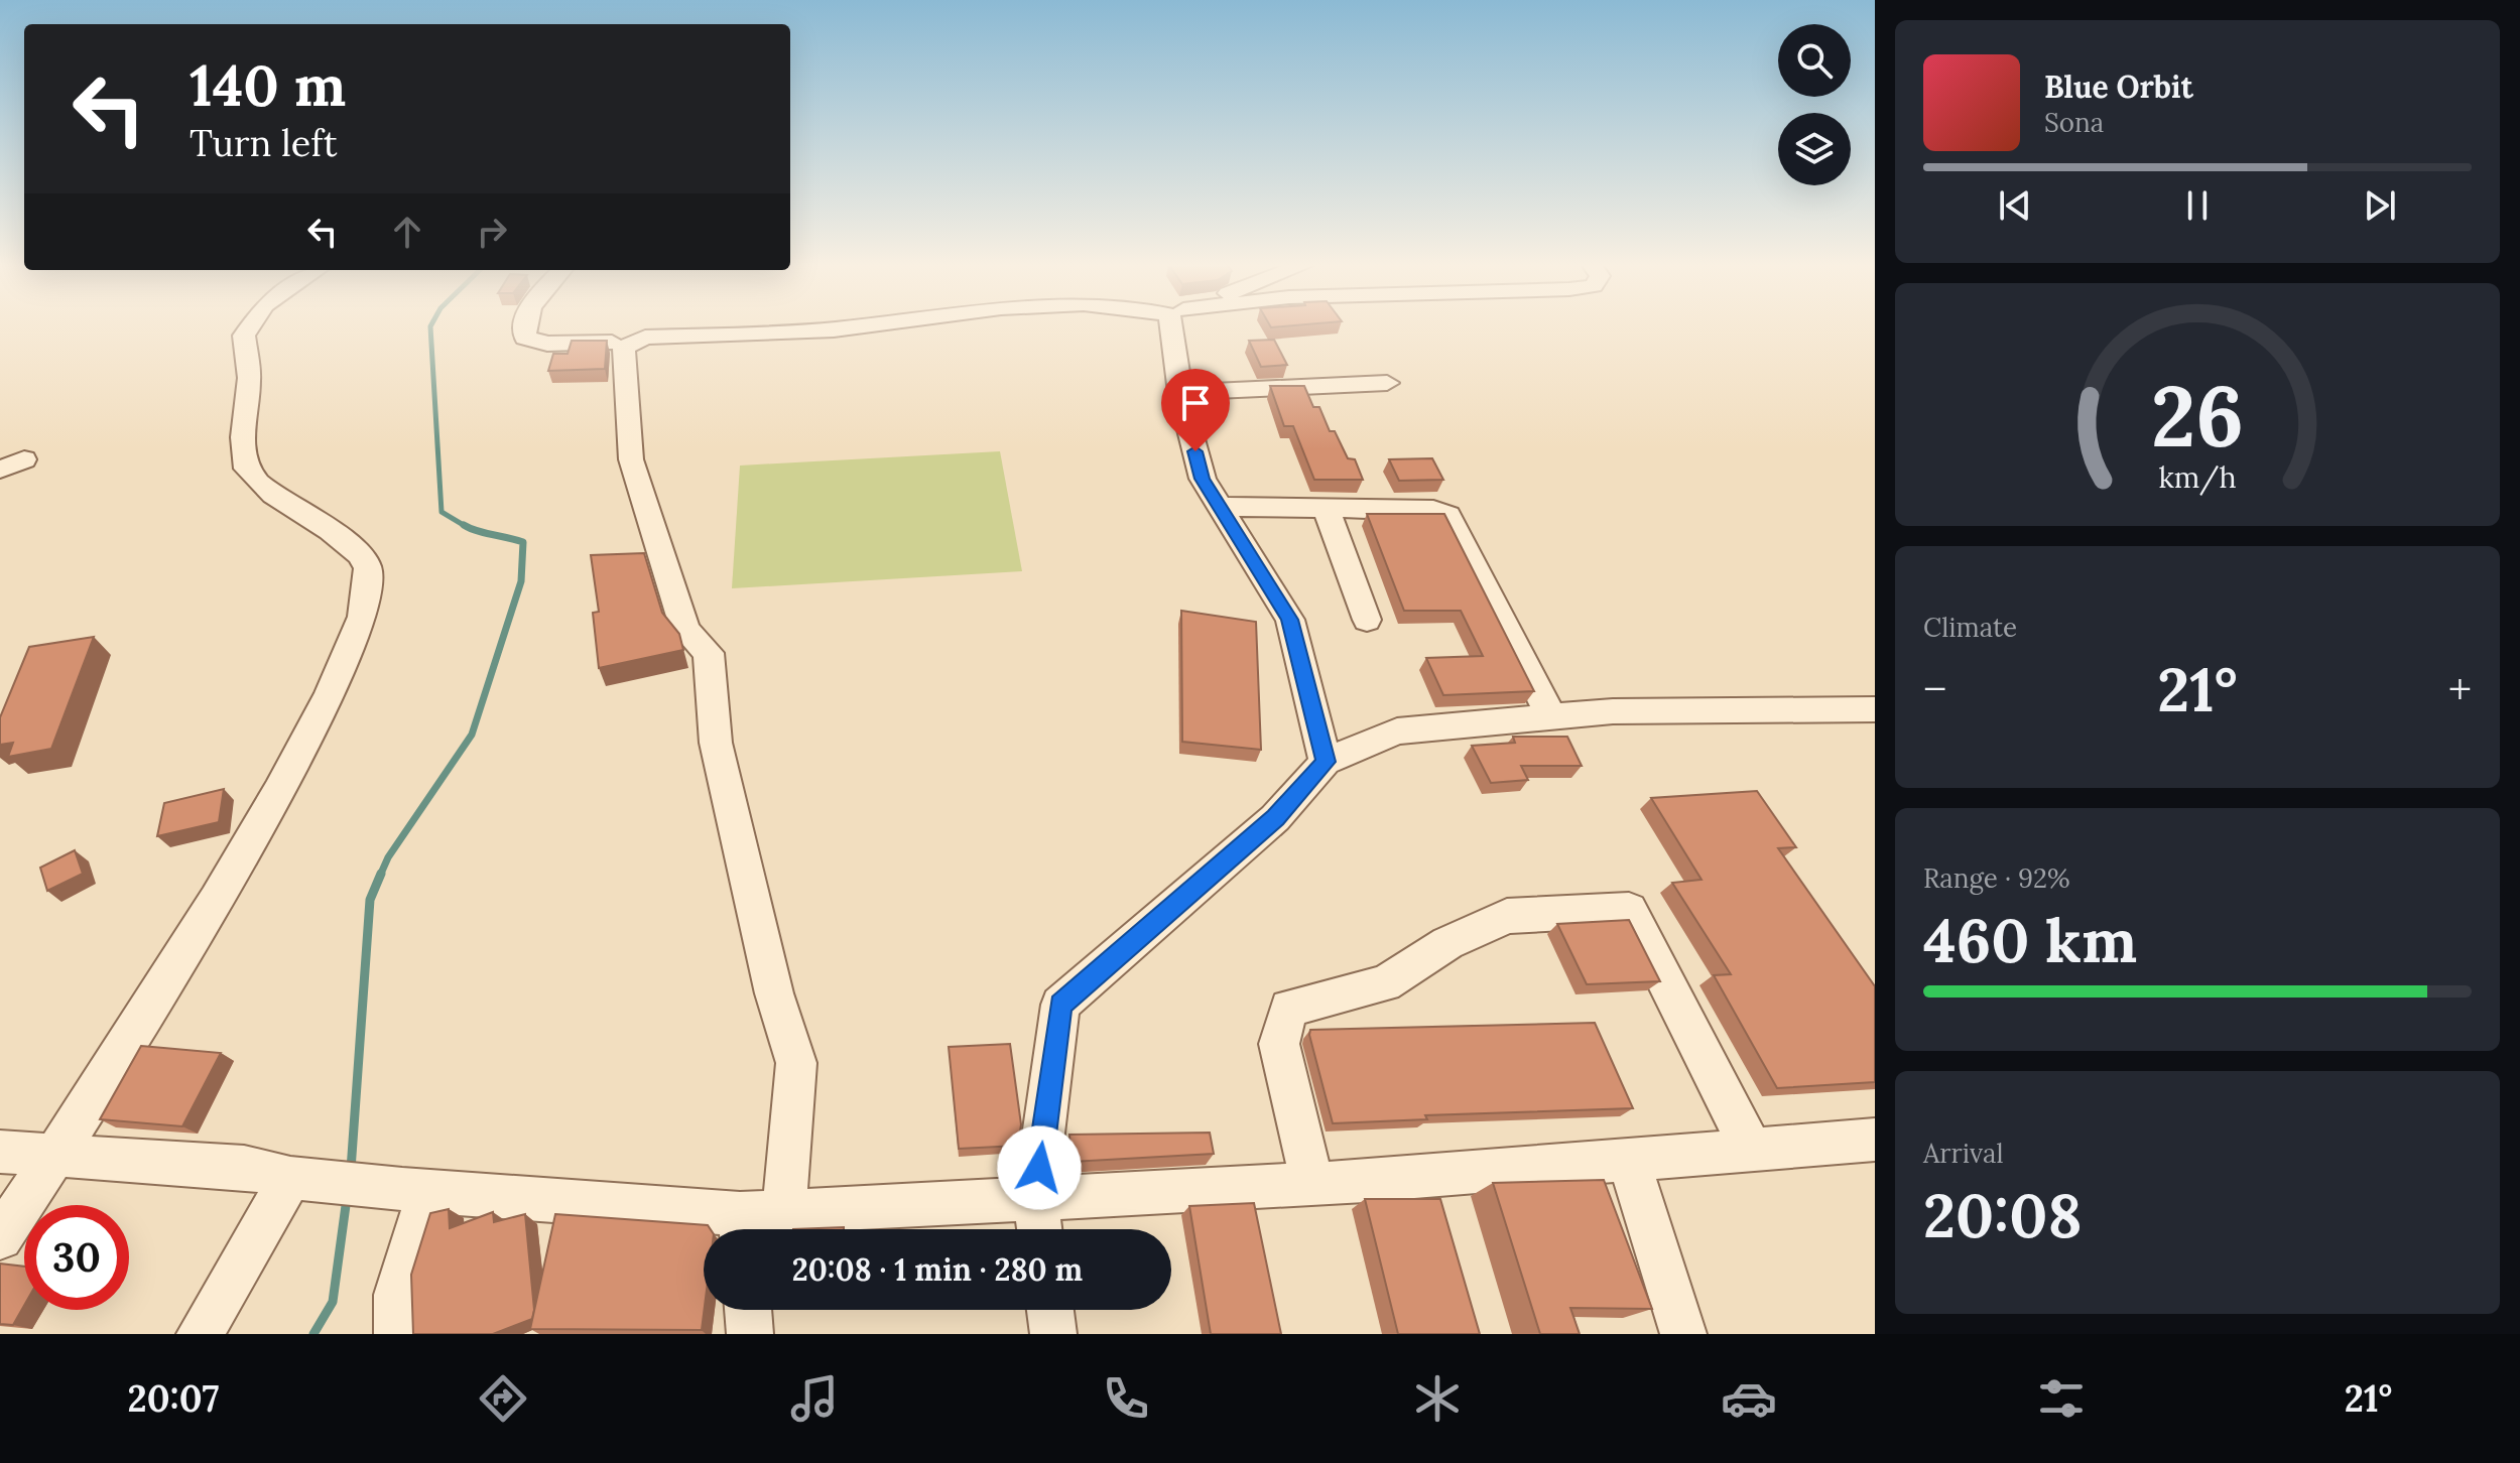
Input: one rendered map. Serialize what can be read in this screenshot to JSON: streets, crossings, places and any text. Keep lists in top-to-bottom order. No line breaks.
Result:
{"page":{"turn":["140 m","Turn left"],"song":["Blue Orbit","Sona"],"tile":["Climate",["Range · 92%","460 km"],["Arrival","20:08"]],"heat":["−","21°","+"],"limit":"30","trip":"20:08 · 1 min · 280 m","tabs":["20:07","21°"],"gauge":["26","km/h"]}}
